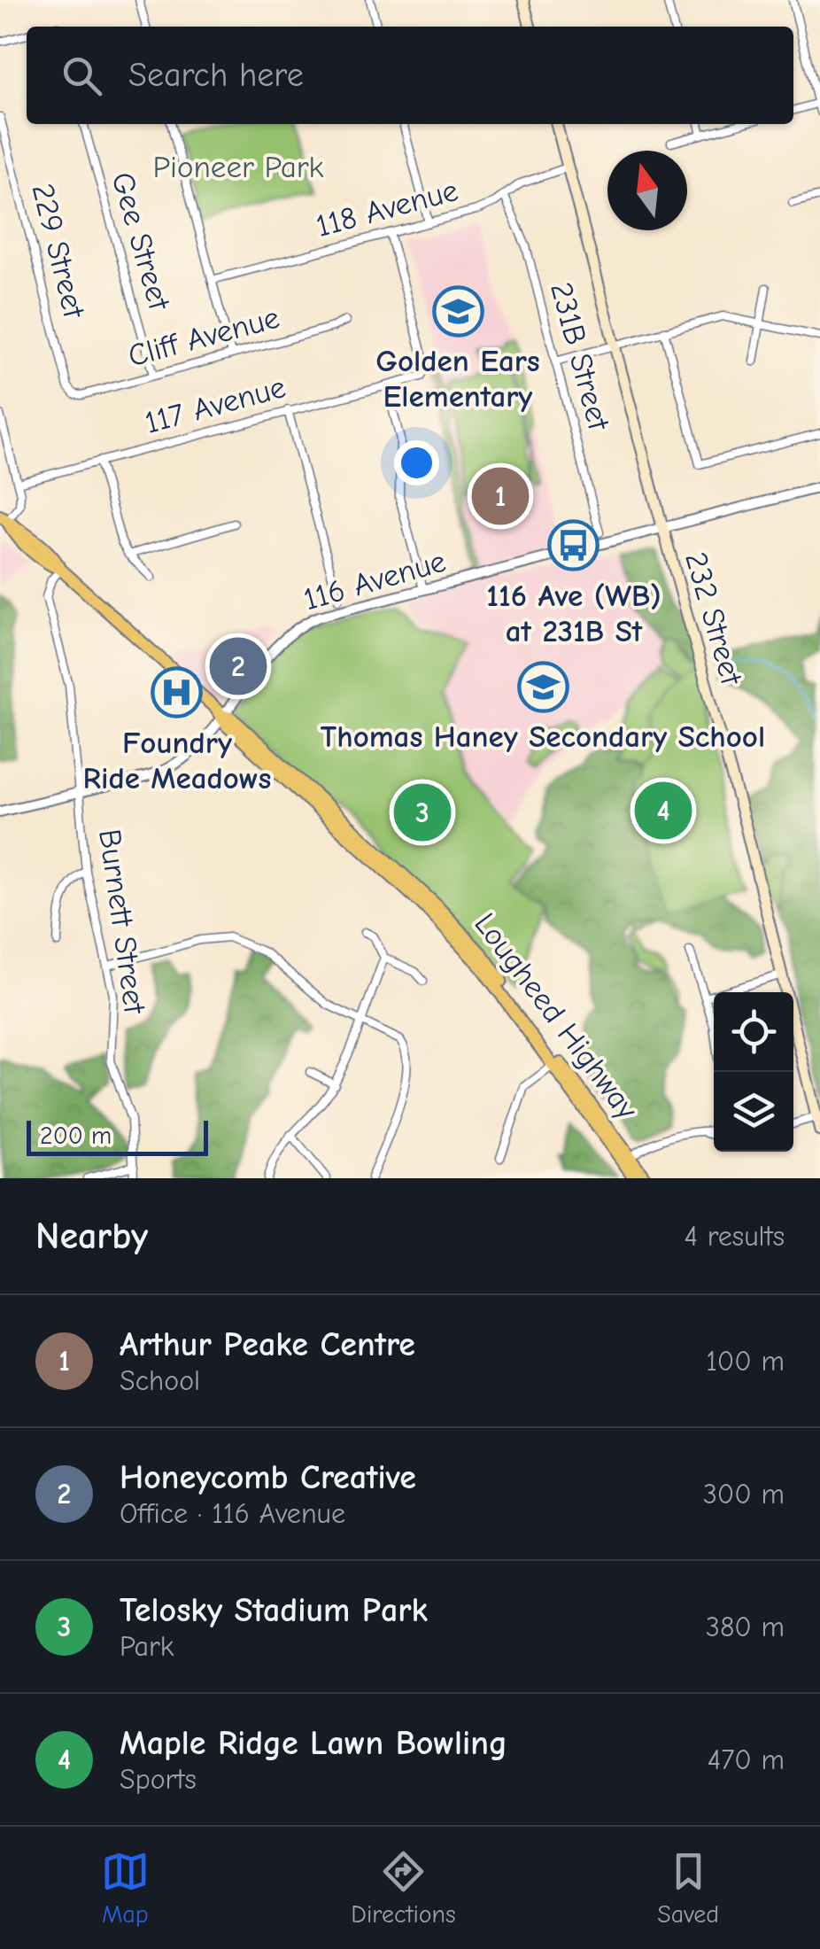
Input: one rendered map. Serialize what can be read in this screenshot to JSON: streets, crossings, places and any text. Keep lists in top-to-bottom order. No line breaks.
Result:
{"streets":{"main road":["232 Street","Lougheed Highway"],"street":["118 Avenue","Gee Street","229 Street","Cliff Avenue","231B Street","117 Avenue","116 Avenue","Burnett Street"]},"crossings":[["118 Avenue","231B Street"],["118 Avenue","117 Avenue"],["118 Avenue","232 Street"],["Gee Street","Cliff Avenue"],["229 Street","Cliff Avenue"],["116 Avenue","232 Street"],["116 Avenue","Burnett Street"],["116 Avenue","Lougheed Highway"],["Burnett Street","Lougheed Highway"]],"parks":["Pioneer Park"],"places":{"school or university":["Golden Ears Elementary","Thomas Haney Secondary School"],"bus stop":["116 Ave (WB) at 231B St"],"hospital":["Foundry Ride Meadows"]},"scale_bar":"200 m","north":"top","page":{"search":"Search here","pins":["1","2","4","3"],"scale":"200 m","heading":["Nearby","4 results"],"list":[{"mark":"1","name":"Arthur Peake Centre","note":"School","value":"100 m"},{"mark":"2","name":"Honeycomb Creative","note":"Office · 116 Avenue","value":"300 m"},{"mark":"3","name":"Telosky Stadium Park","note":"Park","value":"380 m"},{"mark":"4","name":"Maple Ridge Lawn Bowling","note":"Sports","value":"470 m"}],"nav":["Map","Directions","Saved"]}}
